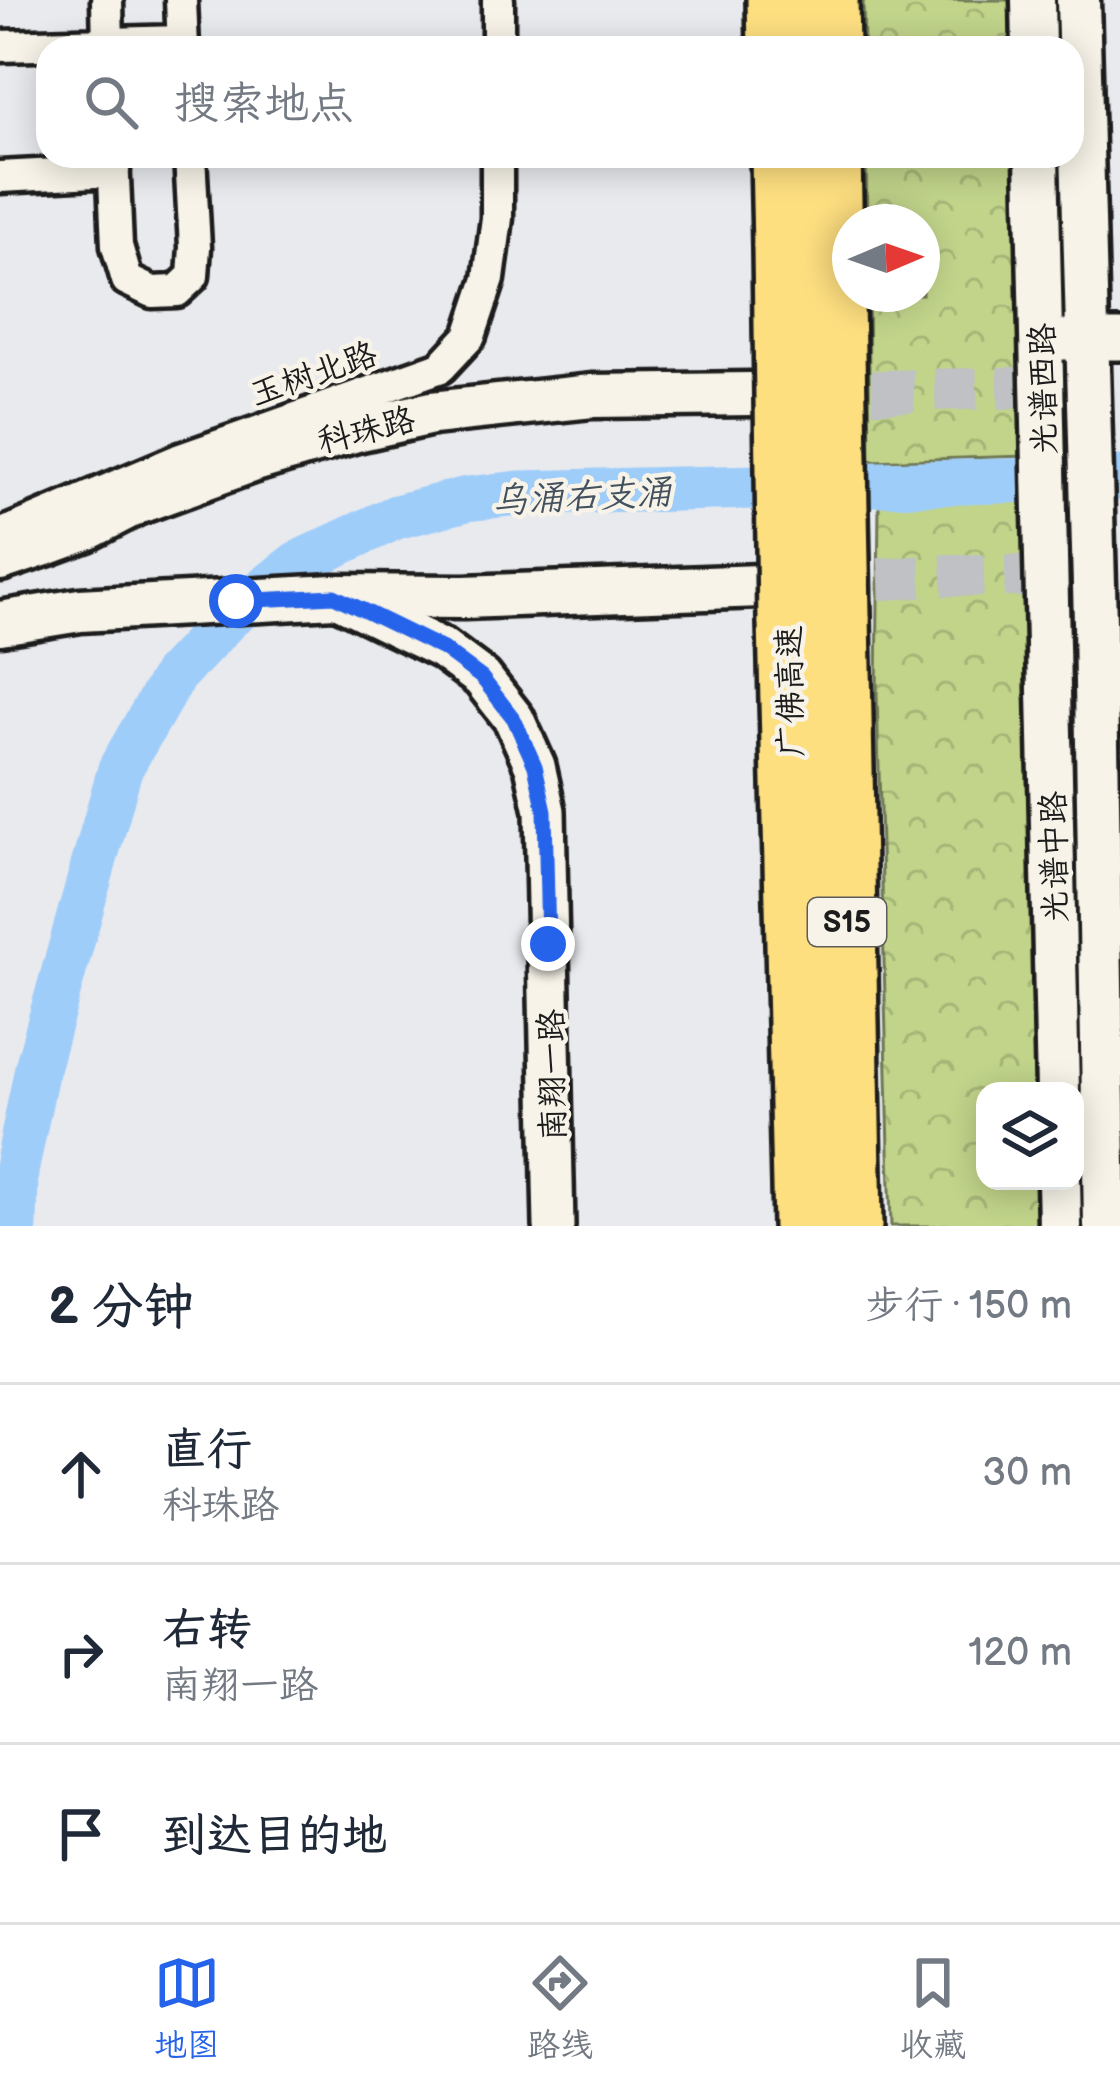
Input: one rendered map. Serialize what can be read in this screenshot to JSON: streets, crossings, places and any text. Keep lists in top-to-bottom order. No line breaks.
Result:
{"streets":{"highway":["广佛高速","S15"],"main road":["光谱西路","科珠路","光谱中路"],"street":["玉树北路","南翔一路"]},"crossings":[["光谱西路","光谱中路"]],"water":["乌涌右支涌"],"north":"right","page":{"search":"搜索地点","heading":["2 分钟","步行 · 150 m"],"list":[["直行","科珠路","30 m"],["右转","南翔一路","120 m"],"到达目的地"],"nav":["地图","路线","收藏"]}}
